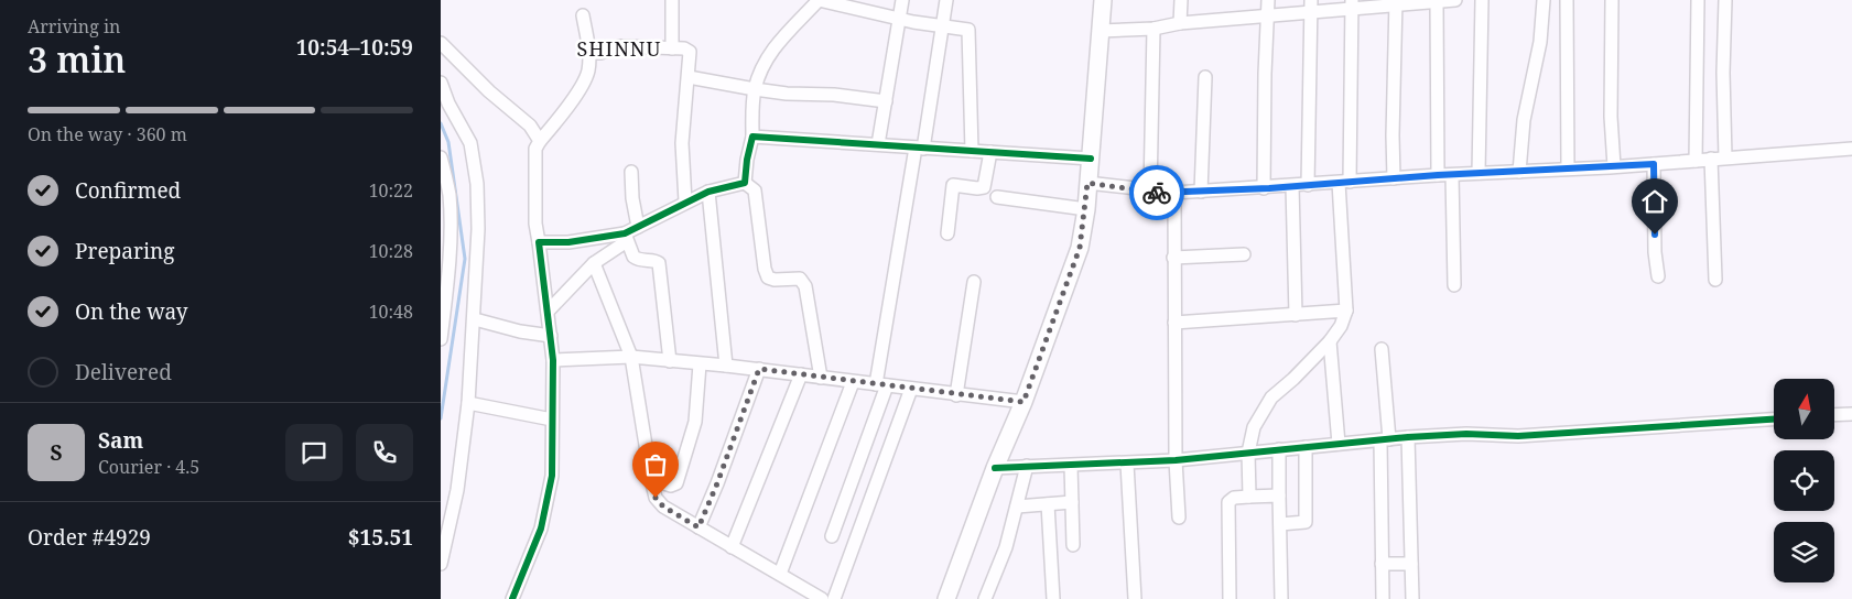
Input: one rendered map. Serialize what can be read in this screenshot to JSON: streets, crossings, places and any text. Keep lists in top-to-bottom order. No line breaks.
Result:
{"districts":["SHINNU"],"north":"top","page":{"heading":["3 min","Arriving in","10:54–10:59"],"panel":["Sam","Courier · 4.5","Order #4929","$15.51"],"bar":"On the way · 360 m","list":[["Confirmed","10:22"],["Preparing","10:28"],["On the way","10:48"],"Delivered"],"round":"S"}}
